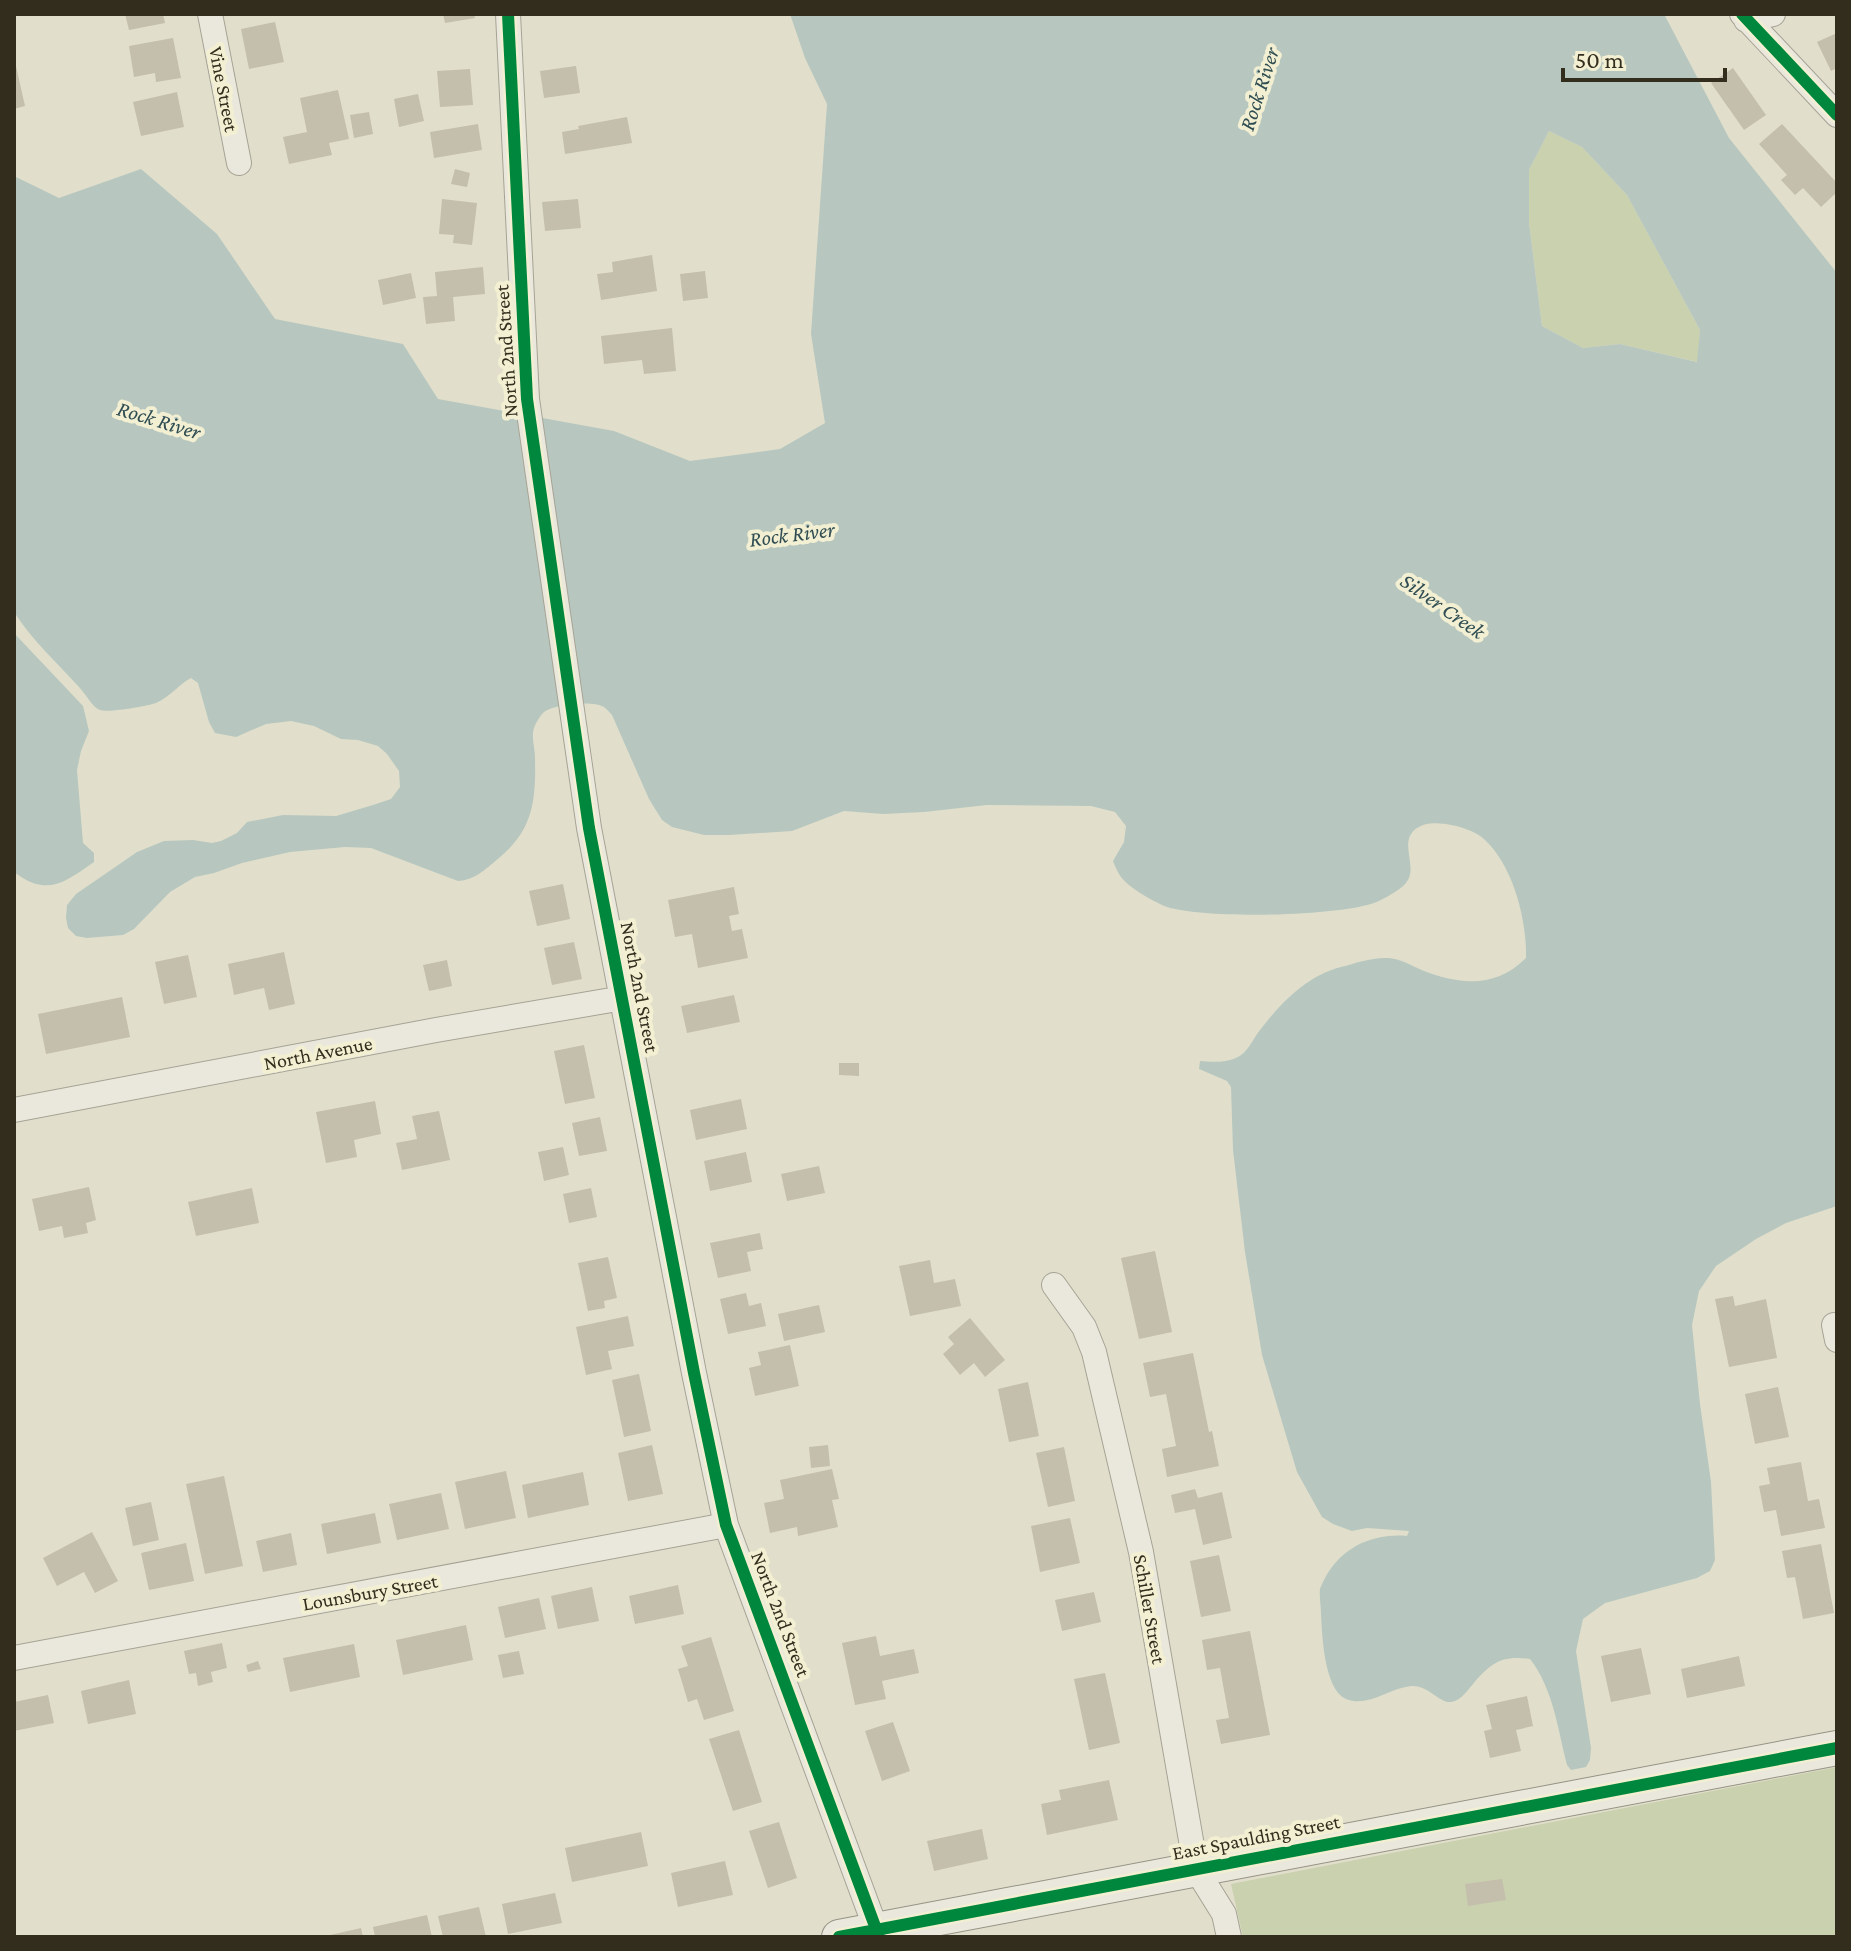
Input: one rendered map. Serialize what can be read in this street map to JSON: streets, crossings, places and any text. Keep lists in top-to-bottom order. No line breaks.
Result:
{"streets":{"street":["Vine Street","North 2nd Street","North Avenue","Lounsbury Street","Schiller Street","East Spaulding Street"]},"crossings":[["North 2nd Street","North Avenue"],["North 2nd Street","Lounsbury Street"],["North 2nd Street","East Spaulding Street"],["Schiller Street","East Spaulding Street"]],"water":["Rock River","Silver Creek"],"scale_bar":"50 m"}
